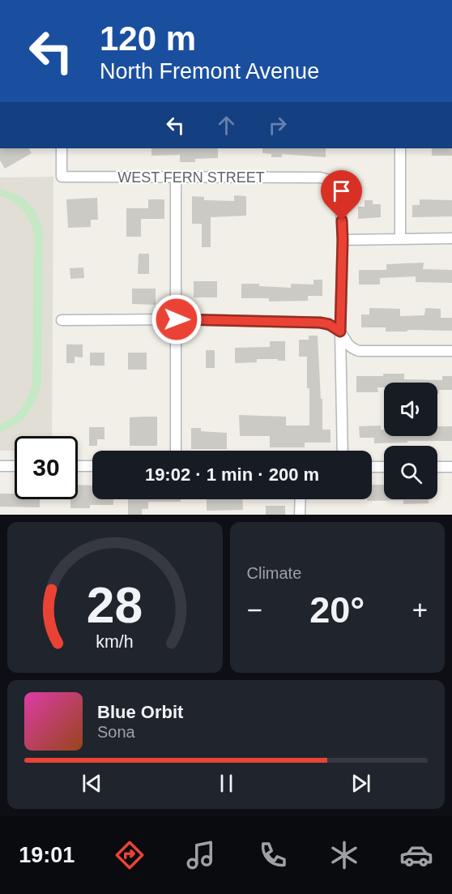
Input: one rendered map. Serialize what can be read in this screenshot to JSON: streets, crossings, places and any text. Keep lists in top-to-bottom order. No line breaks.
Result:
{"streets":{"street":["WEST FERN STREET"]},"page":{"turn":["120 m","North Fremont Avenue"],"limit":"30","trip":"19:02 · 1 min · 200 m","tile":"Climate","heat":["−","20°","+"],"song":["Blue Orbit","Sona"],"tabs":"19:01","gauge":["28","km/h"]}}
